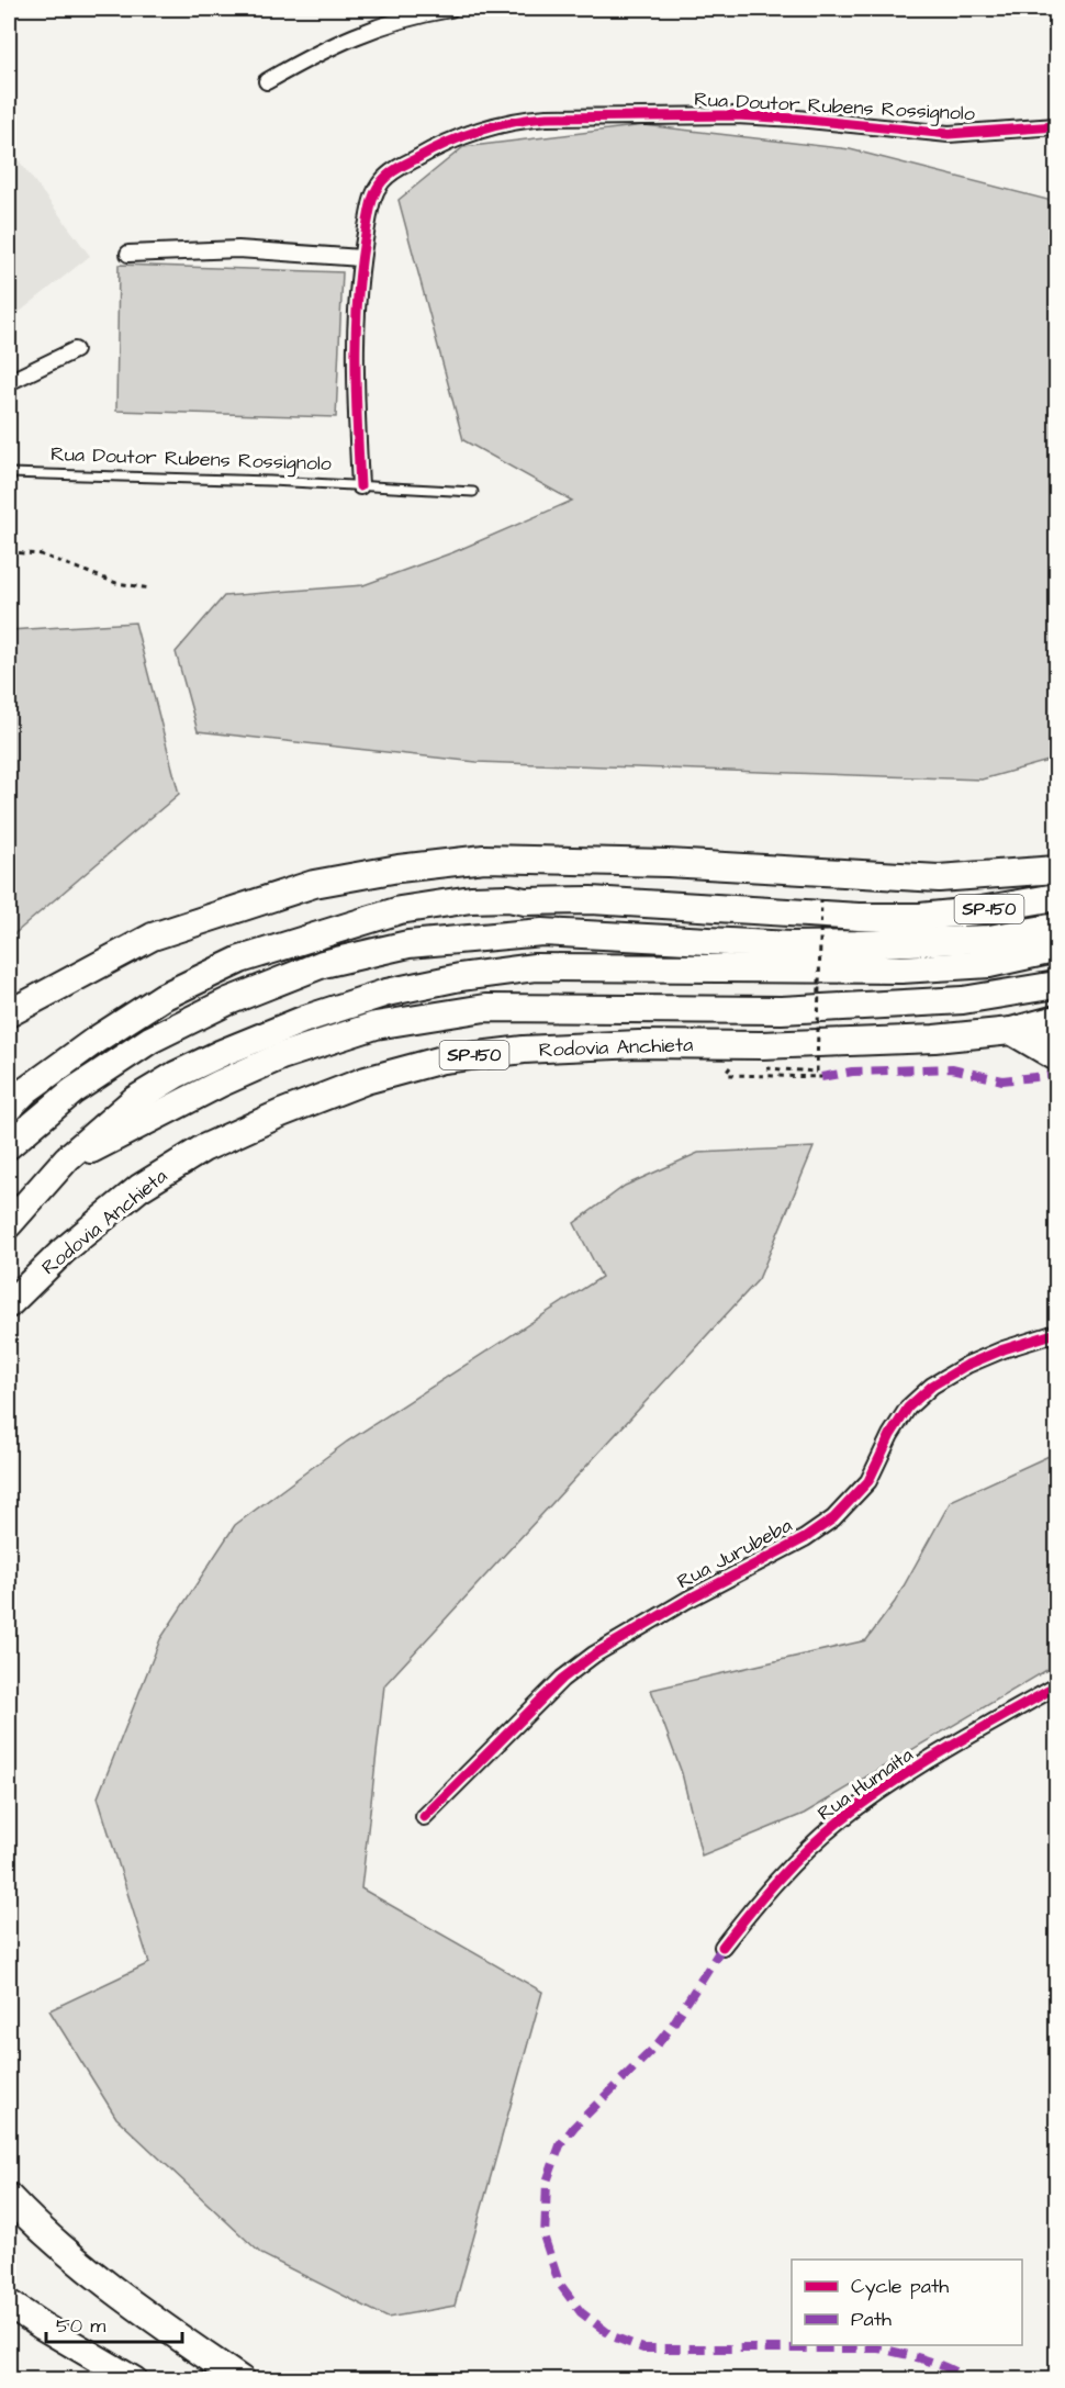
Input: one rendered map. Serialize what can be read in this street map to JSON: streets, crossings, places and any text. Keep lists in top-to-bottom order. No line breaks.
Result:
{"streets":{"highway":["SP-150","Rodovia Anchieta"],"street":["Rua Doutor Rubens Rossignolo","Rua Jurubeba","Rua Humaíta"]},"legend":["Cycle path","Path"],"scale_bar":"50 m"}
